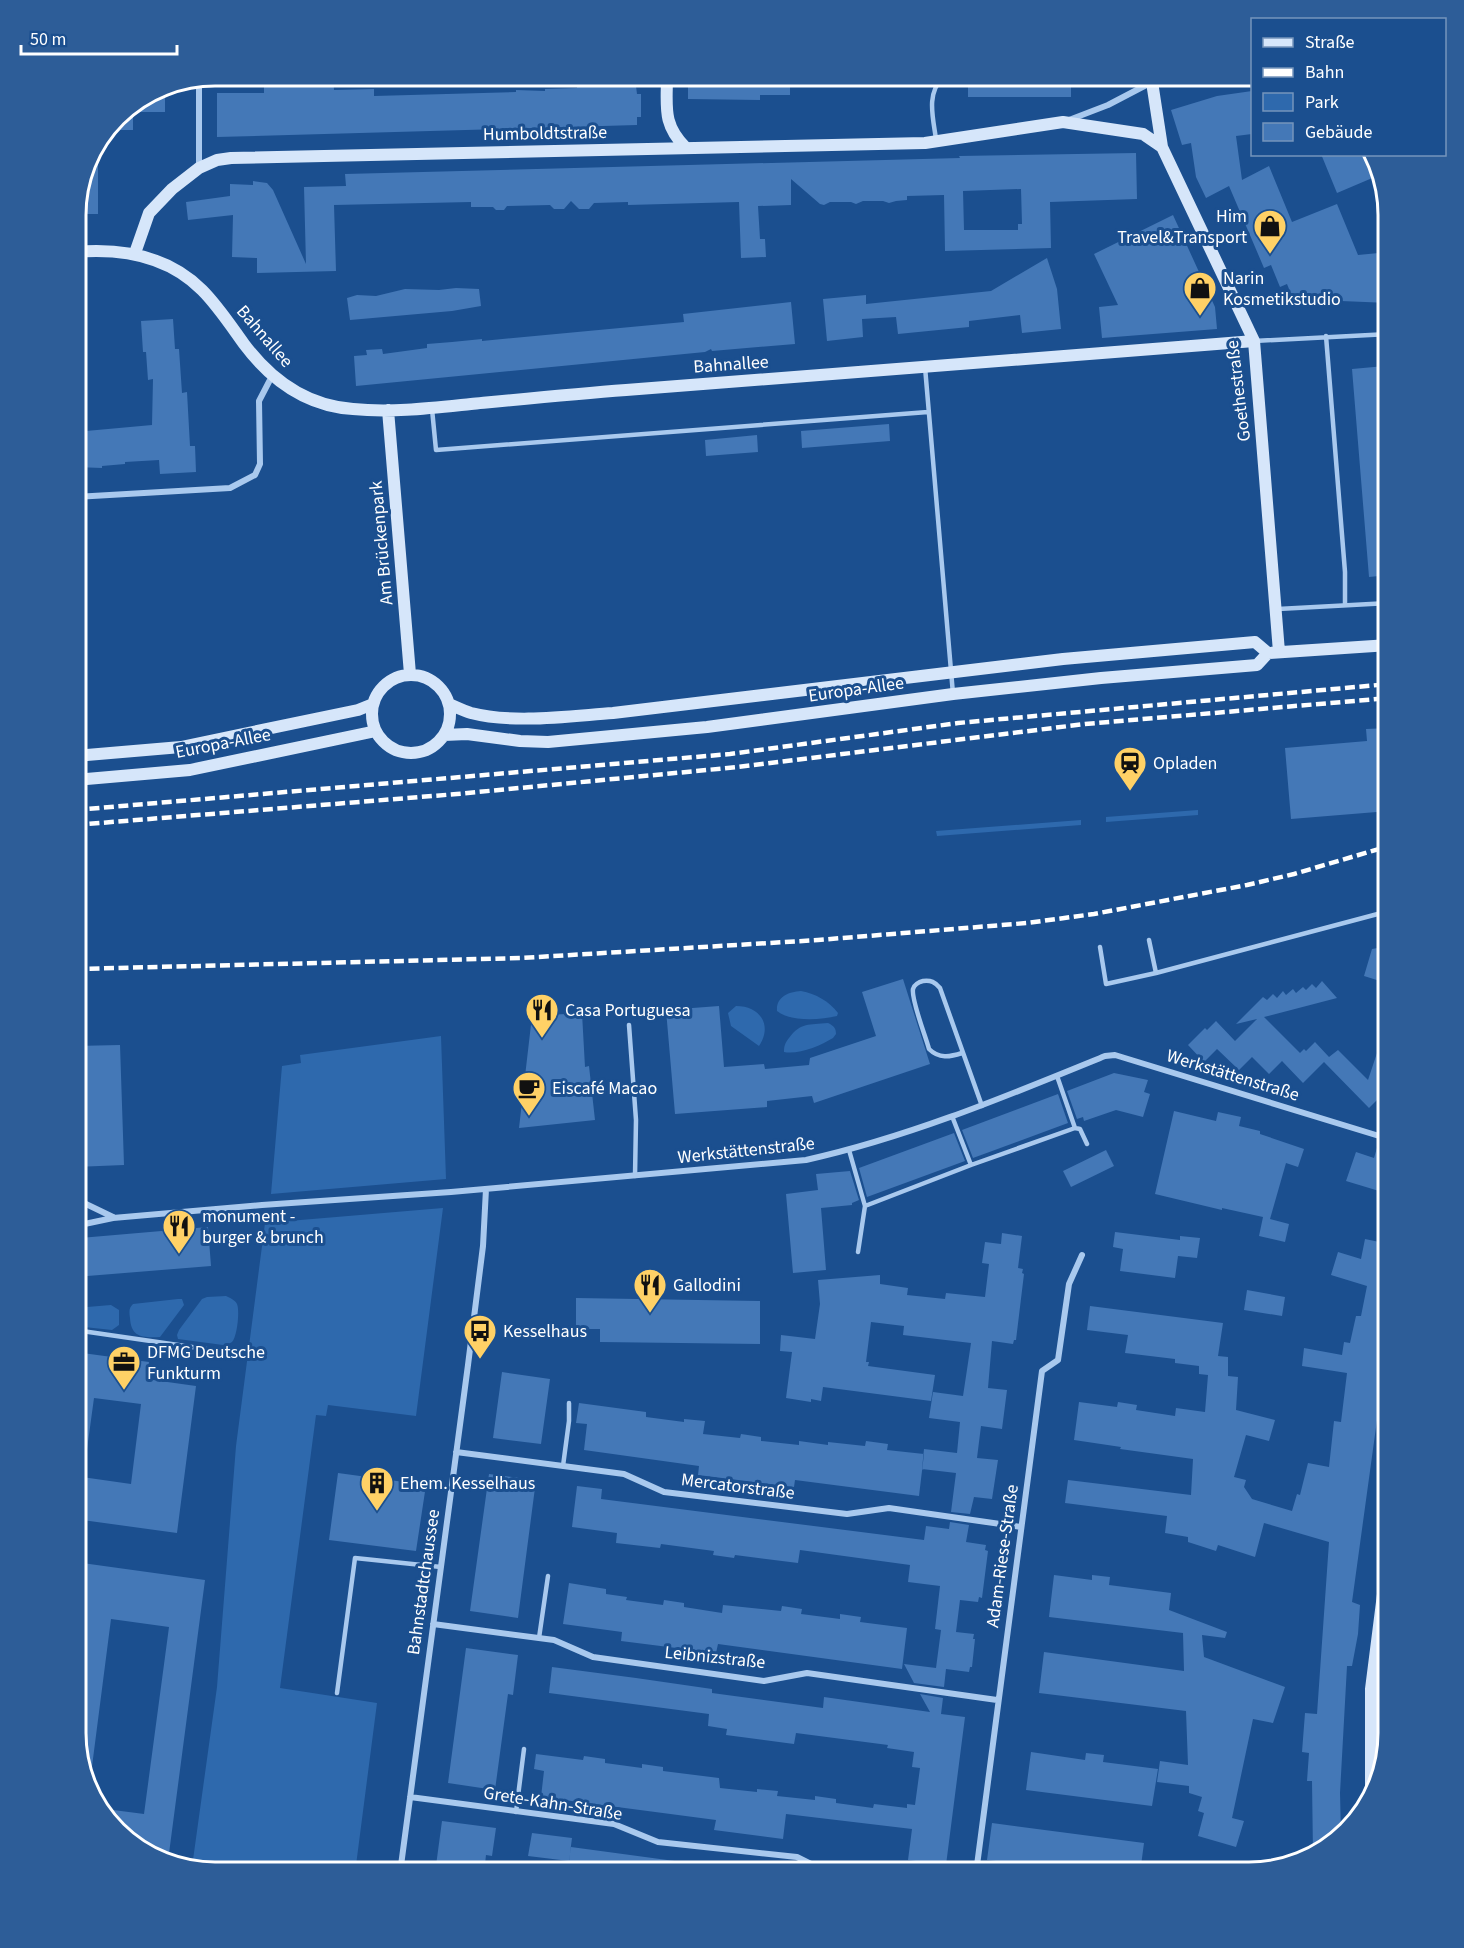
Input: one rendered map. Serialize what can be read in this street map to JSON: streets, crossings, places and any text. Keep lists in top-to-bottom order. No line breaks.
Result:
{"streets":{"street":["Humboldtstraße","Bahnallee","Goethestraße","Am Brückenpark","Europa-Allee","Werkstättenstraße","Mercatorstraße","Adam-Riese-Straße","Bahnstadtchaussee","Leibnizstraße","Grete-Kahn-Straße"]},"crossings":[["Humboldtstraße","Bahnallee"],["Humboldtstraße","Goethestraße"],["Bahnallee","Goethestraße"],["Bahnallee","Am Brückenpark"],["Goethestraße","Europa-Allee"],["Am Brückenpark","Europa-Allee"],["Werkstättenstraße","Bahnstadtchaussee"],["Mercatorstraße","Adam-Riese-Straße"],["Mercatorstraße","Bahnstadtchaussee"],["Adam-Riese-Straße","Leibnizstraße"],["Bahnstadtchaussee","Leibnizstraße"],["Bahnstadtchaussee","Grete-Kahn-Straße"]],"places":{"shop":["Him Travel&Transport","Narin Kosmetikstudio"],"station":["Opladen"],"restaurant":["Casa Portuguesa","monument - burger & brunch","Gallodini"],"cafe":["Eiscafé Macao"],"bus stop":["Kesselhaus"],"office":["DFMG Deutsche Funkturm"],"building":["Ehem. Kesselhaus"]},"legend":["Straße","Bahn","Park","Gebäude"],"scale_bar":"50 m"}
